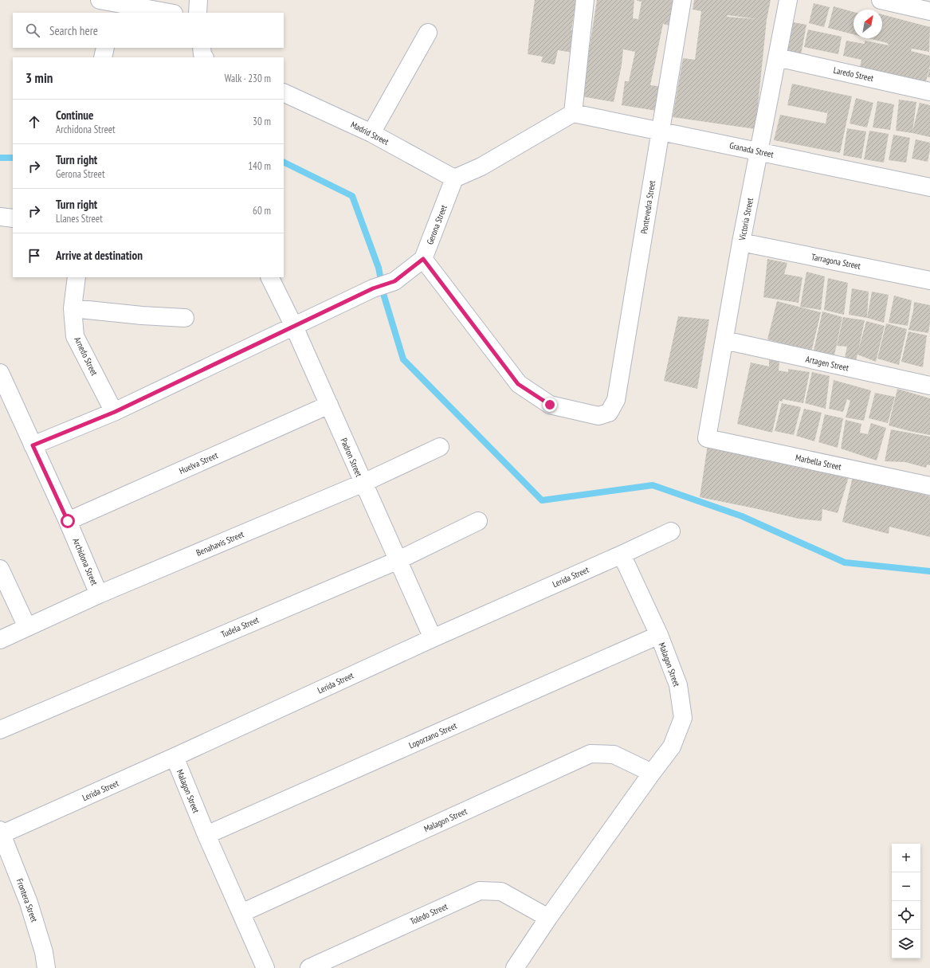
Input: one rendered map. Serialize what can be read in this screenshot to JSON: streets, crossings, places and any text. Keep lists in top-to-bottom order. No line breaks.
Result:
{"streets":{"street":["Laredo Street","Madrid Street","Granada Street","Pontevedra Street","Victoria Street","Gerona Street","Tarragona Street","Arnedo Street","Artagen Street","Padron Street","Marbella Street","Huelva Street","Benahavis Street","Archidona Street","Lerida Street","Tudela Street","Malagon Street","Loporzano Street","Frontera Street","Toledo Street"]},"crossings":[["Laredo Street","Victoria Street"],["Madrid Street","Gerona Street"],["Granada Street","Pontevedra Street"],["Granada Street","Victoria Street"],["Pontevedra Street","Gerona Street"],["Victoria Street","Tarragona Street"],["Victoria Street","Artagen Street"],["Victoria Street","Marbella Street"],["Padron Street","Huelva Street"],["Padron Street","Benahavis Street"],["Padron Street","Lerida Street"],["Padron Street","Tudela Street"],["Huelva Street","Archidona Street"],["Benahavis Street","Archidona Street"],["Lerida Street","Malagon Street"],["Lerida Street","Frontera Street"],["Malagon Street","Loporzano Street"],["Malagon Street","Toledo Street"]],"north":"top right","page":{"search":"Search here","heading":["3 min","Walk · 230 m"],"list":[["Continue","Archidona Street","30 m"],["Turn right","Gerona Street","140 m"],["Turn right","Llanes Street","60 m"],"Arrive at destination"],"map_buttons":["+","−"]}}
